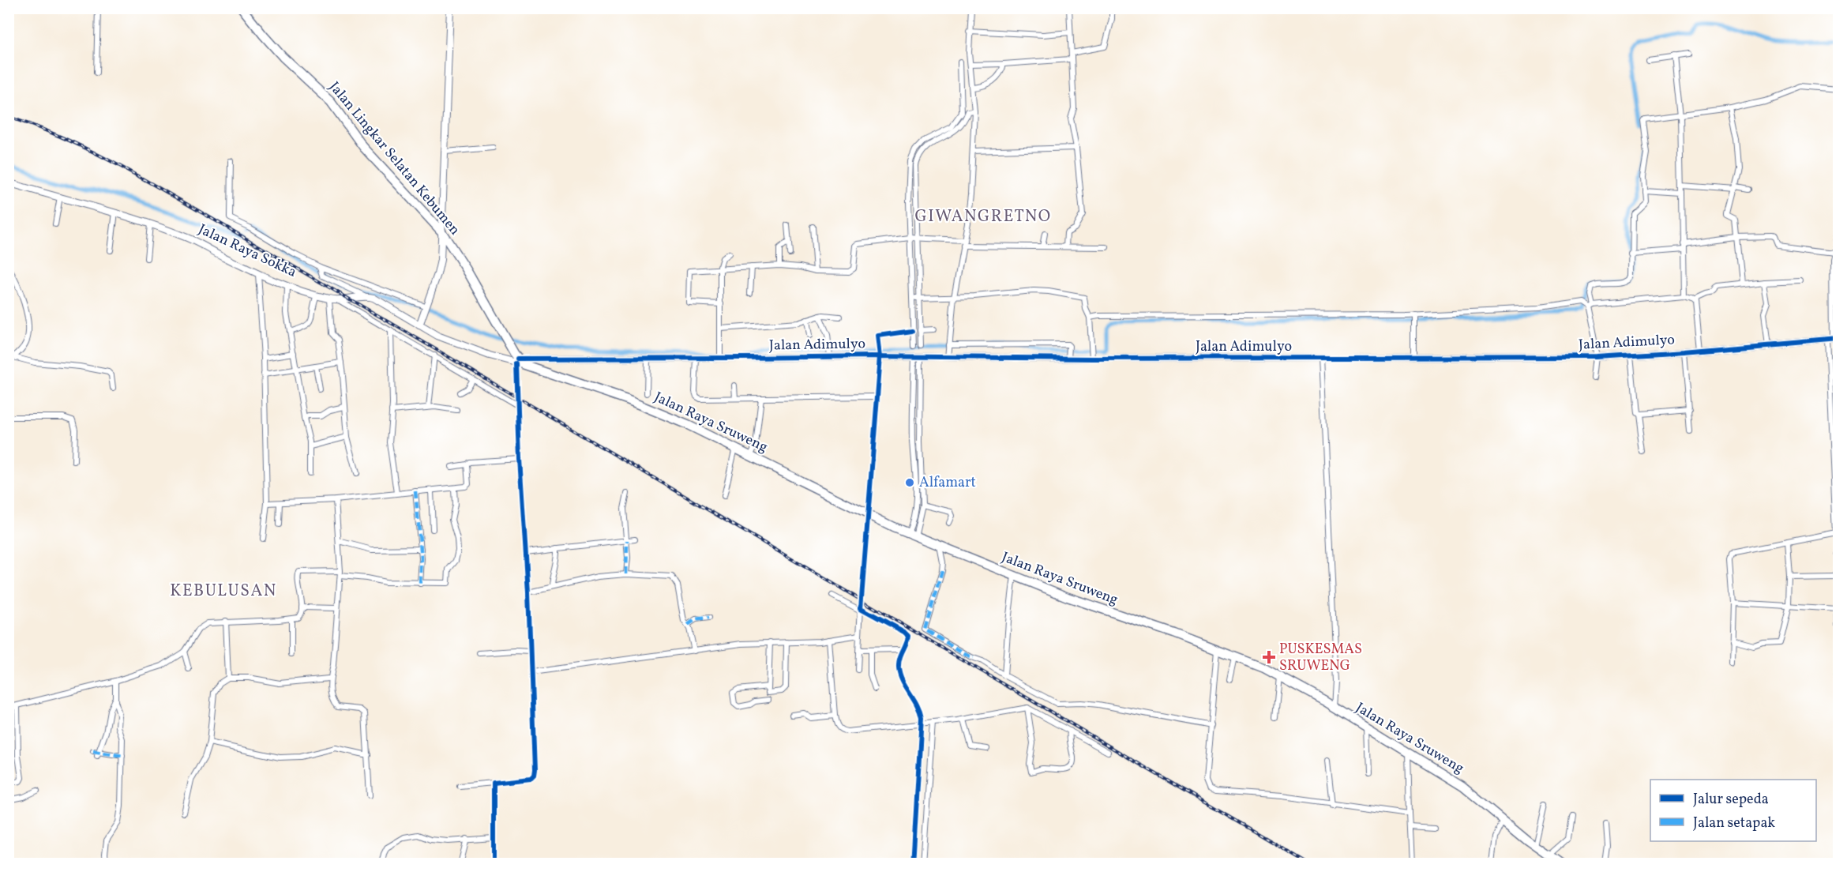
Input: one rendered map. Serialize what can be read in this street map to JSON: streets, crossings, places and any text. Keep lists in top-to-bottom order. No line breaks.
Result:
{"streets":{"highway":["Jalan Lingkar Selatan Kebumen","Jalan Raya Sruweng"],"street":["Jalan Raya Sokka","Jalan Adimulyo"]},"crossings":[["Jalan Lingkar Selatan Kebumen","Jalan Adimulyo"],["Jalan Lingkar Selatan Kebumen","Jalan Raya Sruweng"],["Jalan Adimulyo","Jalan Raya Sruweng"]],"districts":["GIWANGRETNO","KEBULUSAN"],"places":{"other":["Alfamart"],"health":["PUSKESMAS SRUWENG"]},"legend":["Jalur sepeda","Jalan setapak"]}
